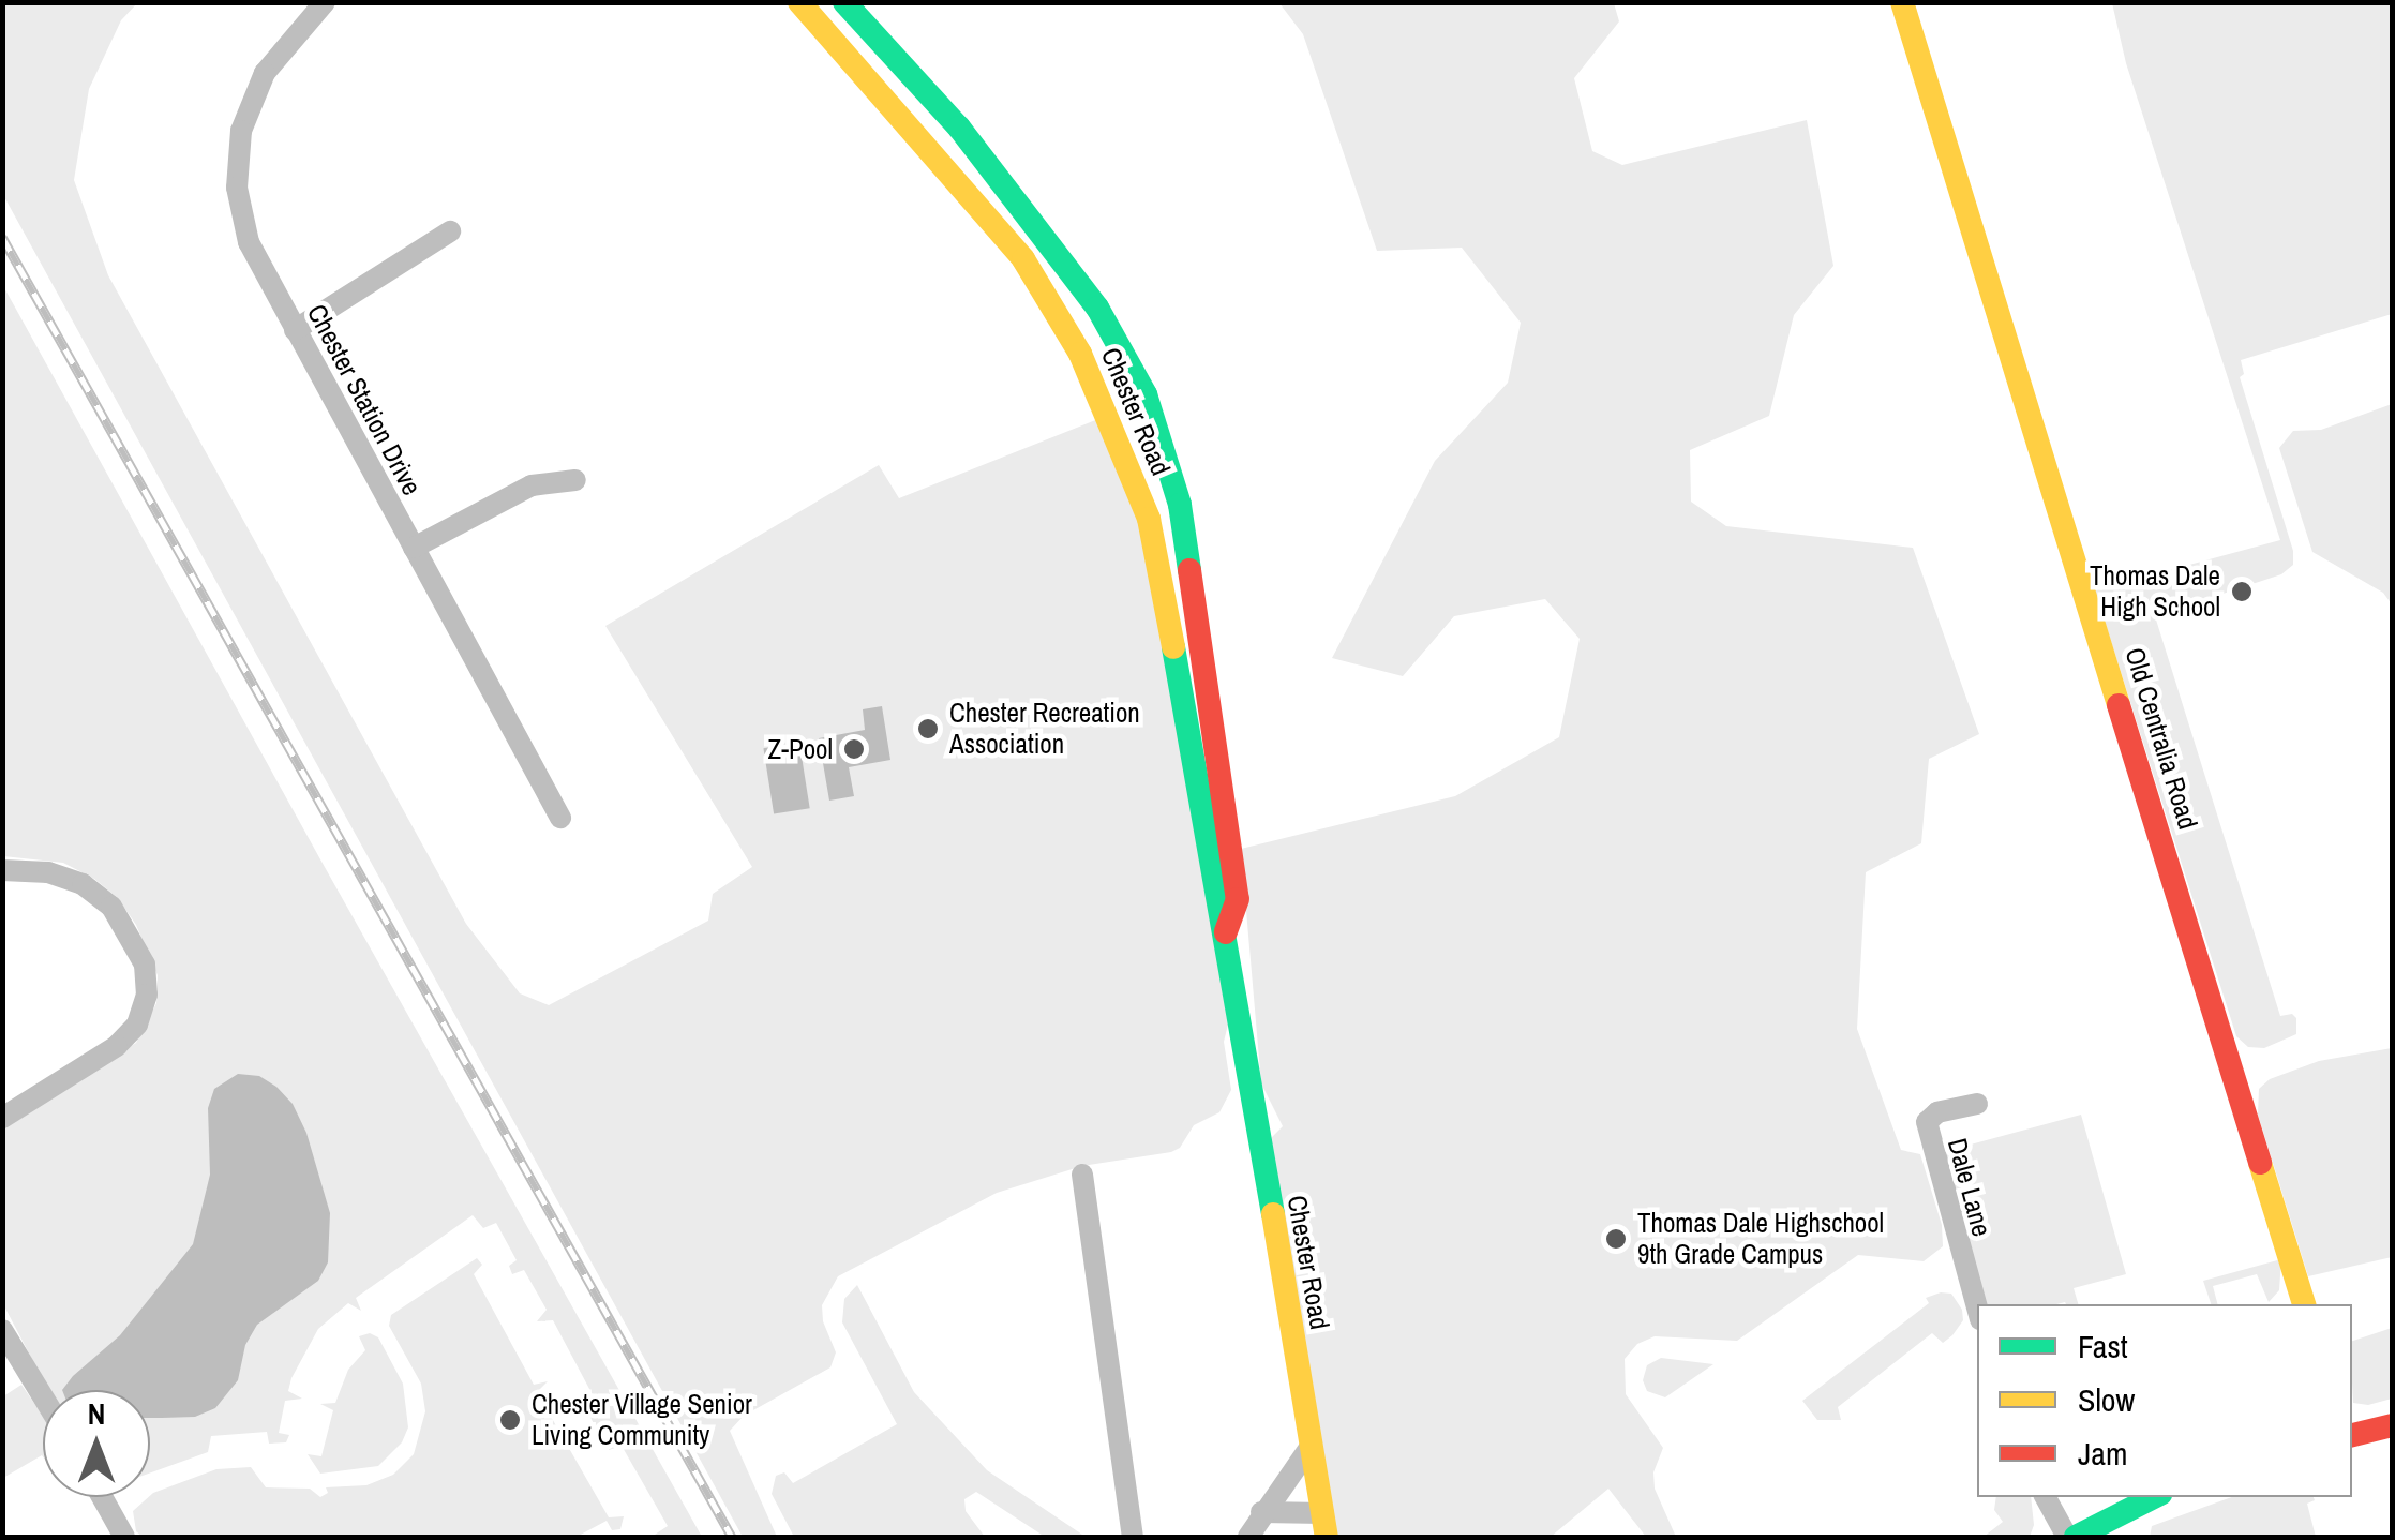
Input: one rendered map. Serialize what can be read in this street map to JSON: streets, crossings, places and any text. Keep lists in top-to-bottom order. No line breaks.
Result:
{"streets":{"street":["Chester Station Drive","Chester Road","Old Centralia Road","Dale Lane"]},"places":["Thomas Dale High School","Chester Recreation Association","Z-Pool","Thomas Dale Highschool 9th Grade Campus","Chester Village Senior Living Community"],"legend":["Fast","Slow","Jam"],"north":"top"}
